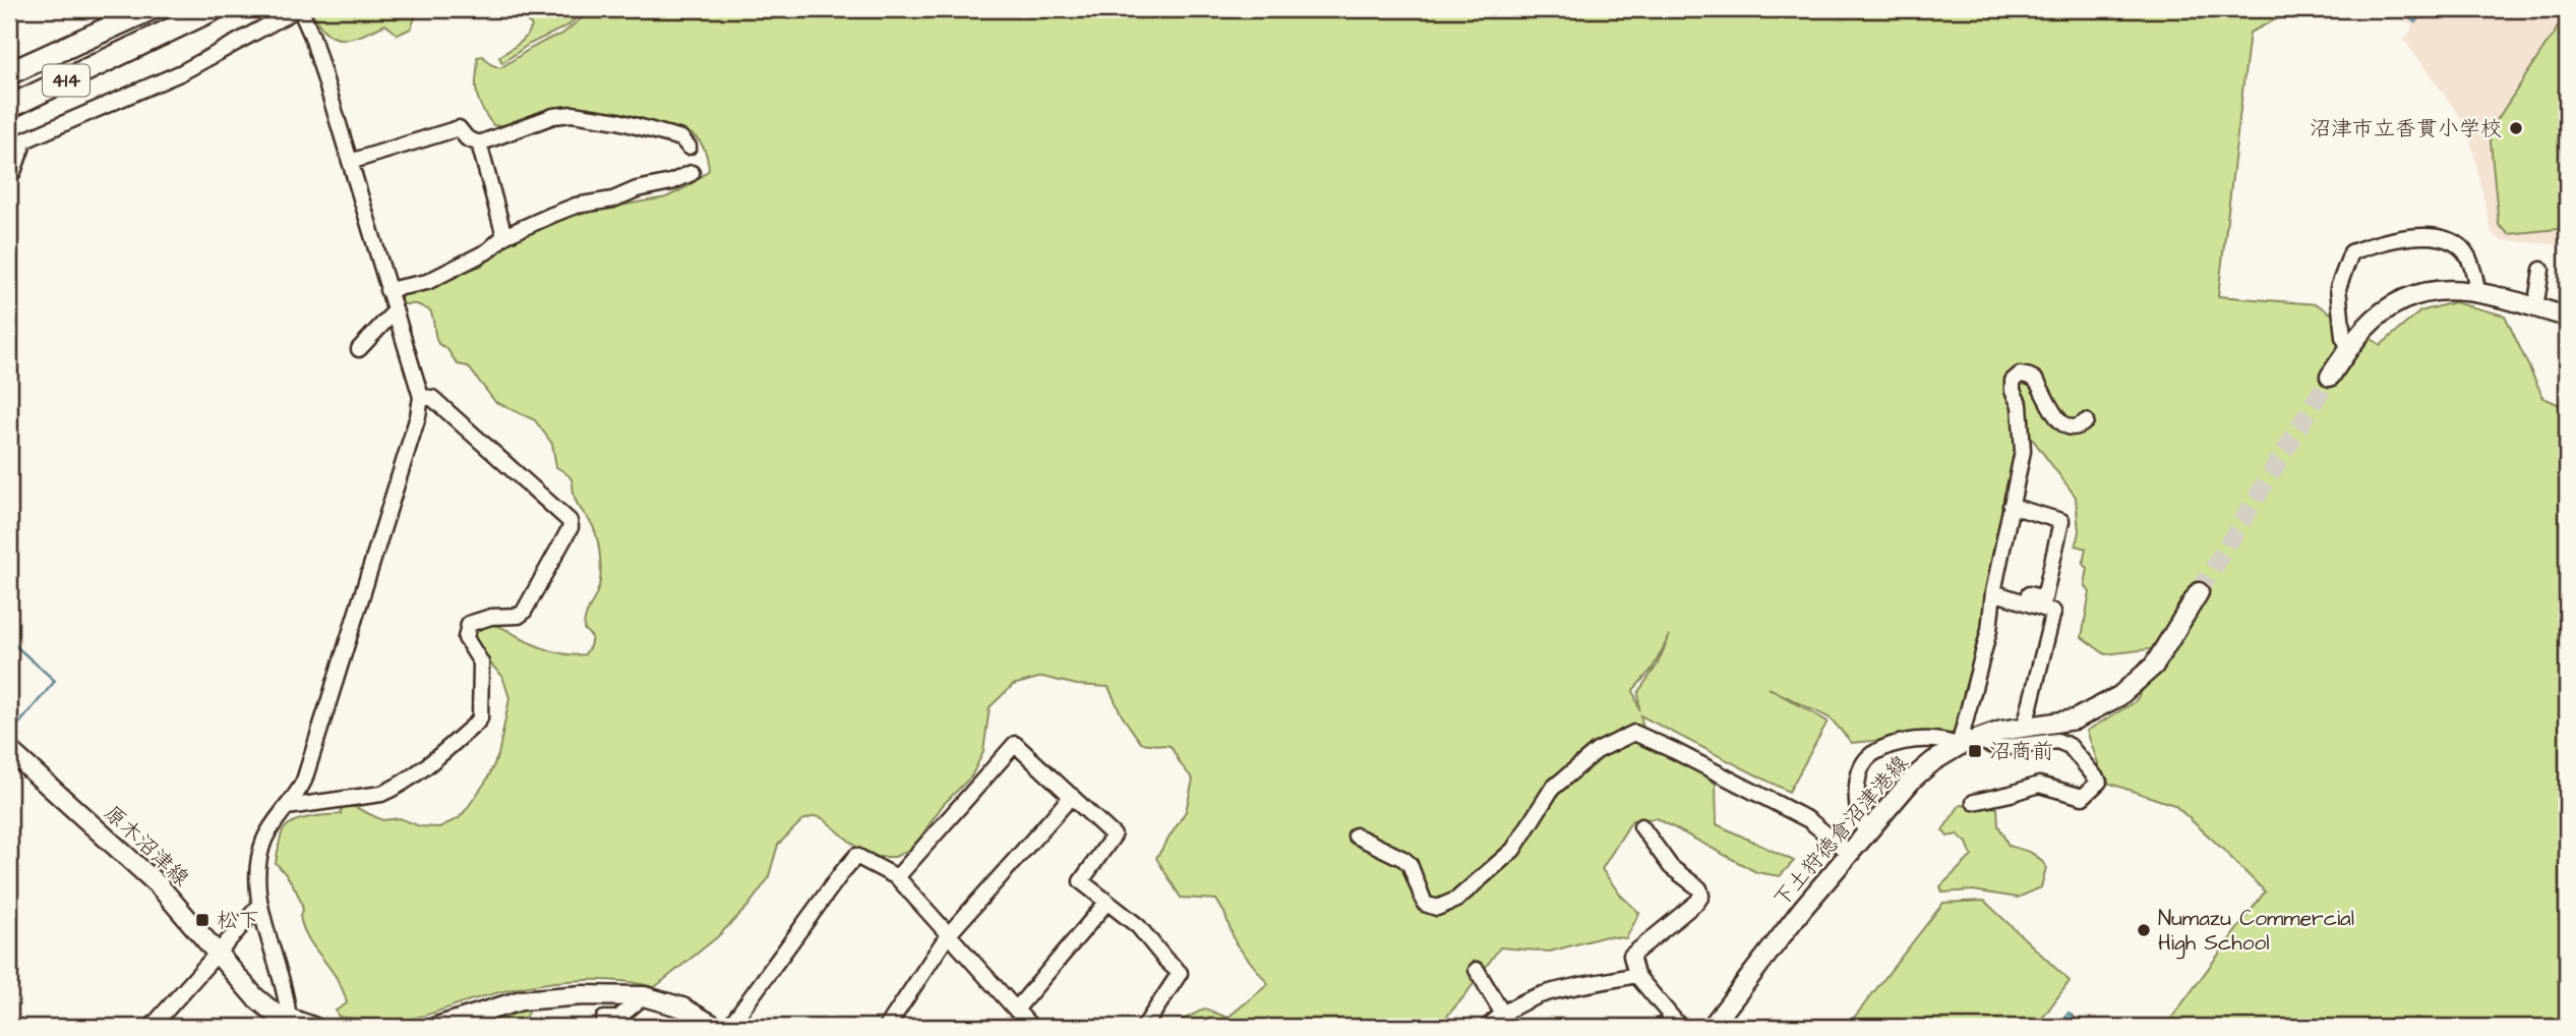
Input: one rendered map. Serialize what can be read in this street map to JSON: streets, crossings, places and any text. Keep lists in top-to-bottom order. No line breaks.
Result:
{"streets":{"highway":["414"],"main road":["下土狩徳倉沼津港線","原木沼津線"]},"places":{"other":["沼津市立香貫小学校","Numazu Commercial High School"],"transit":["沼商前","松下"]}}
